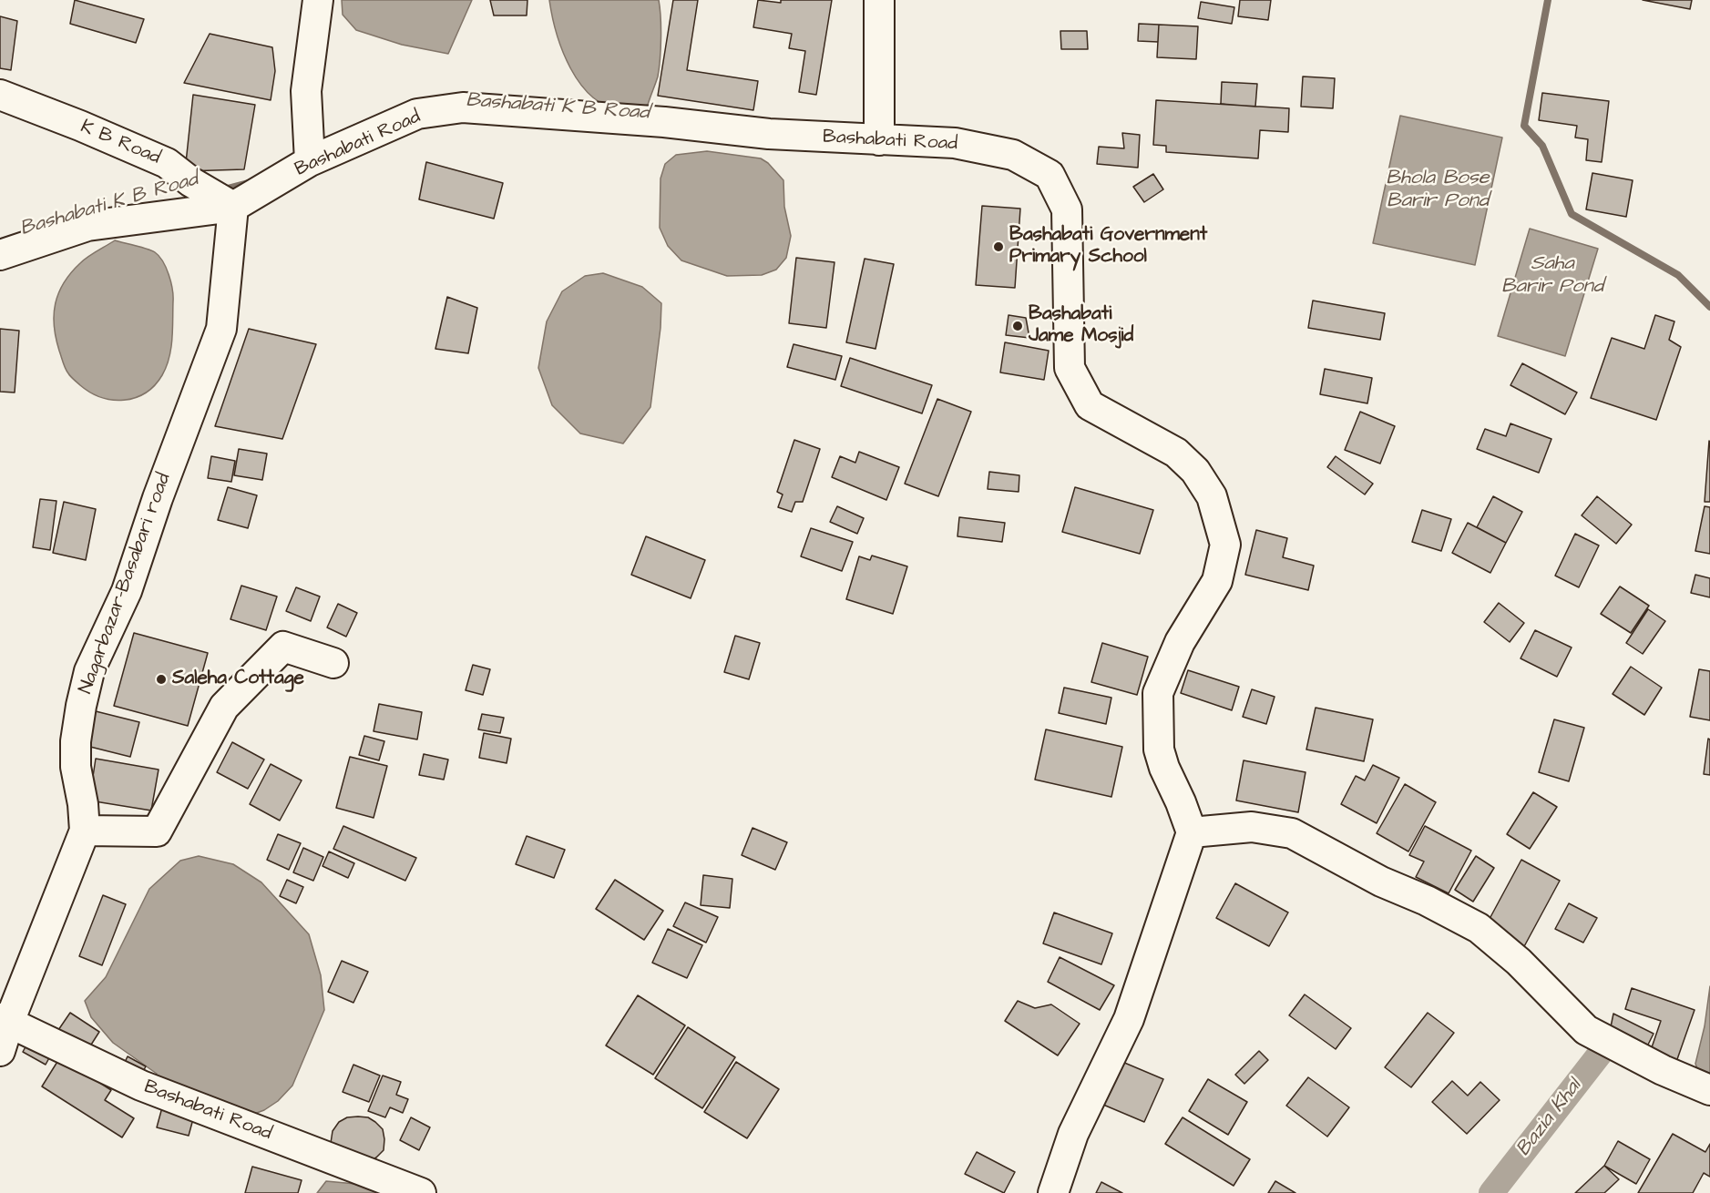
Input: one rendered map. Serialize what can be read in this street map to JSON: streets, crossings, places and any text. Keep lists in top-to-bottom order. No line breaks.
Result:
{"streets":{"street":["Bashabati Road","K B Road","Nagarbazar-Basabari road"]},"crossings":[["Bashabati Road","K B Road"],["Bashabati Road","Nagarbazar-Basabari road"],["K B Road","Nagarbazar-Basabari road"]],"water":["Bashabati K B Road","Bhola Bose Barir Pond","Saha Barir Pond","Bazia Khal"],"places":["Bashabati Government Primary School","Bashabati Jame Mosjid","Saleha Cottage"]}
